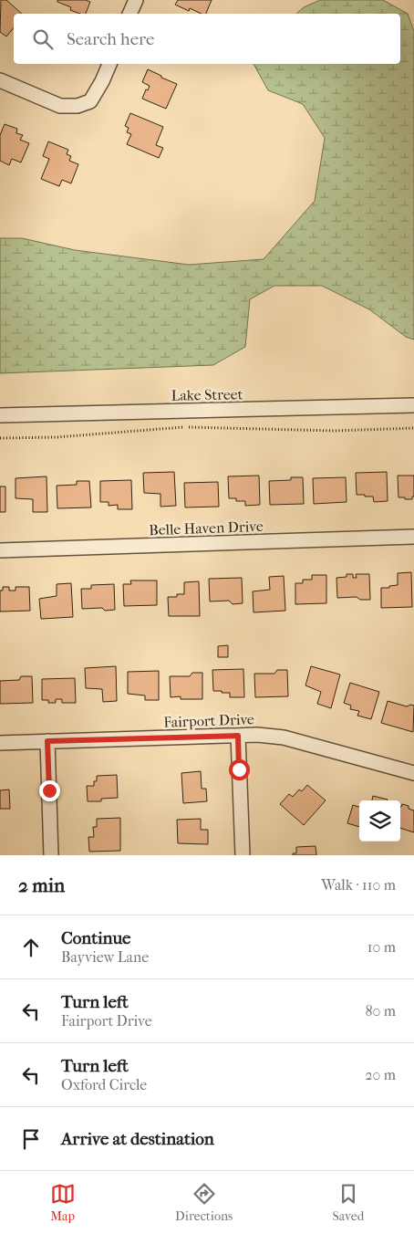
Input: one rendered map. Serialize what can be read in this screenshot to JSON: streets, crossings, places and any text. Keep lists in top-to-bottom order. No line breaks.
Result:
{"streets":{"street":["Lake Street","Belle Haven Drive","Fairport Drive"]},"page":{"search":"Search here","heading":["2 min","Walk · 110 m"],"list":[["Continue","Bayview Lane","10 m"],["Turn left","Fairport Drive","80 m"],["Turn left","Oxford Circle","20 m"],"Arrive at destination"],"nav":["Map","Directions","Saved"]}}
